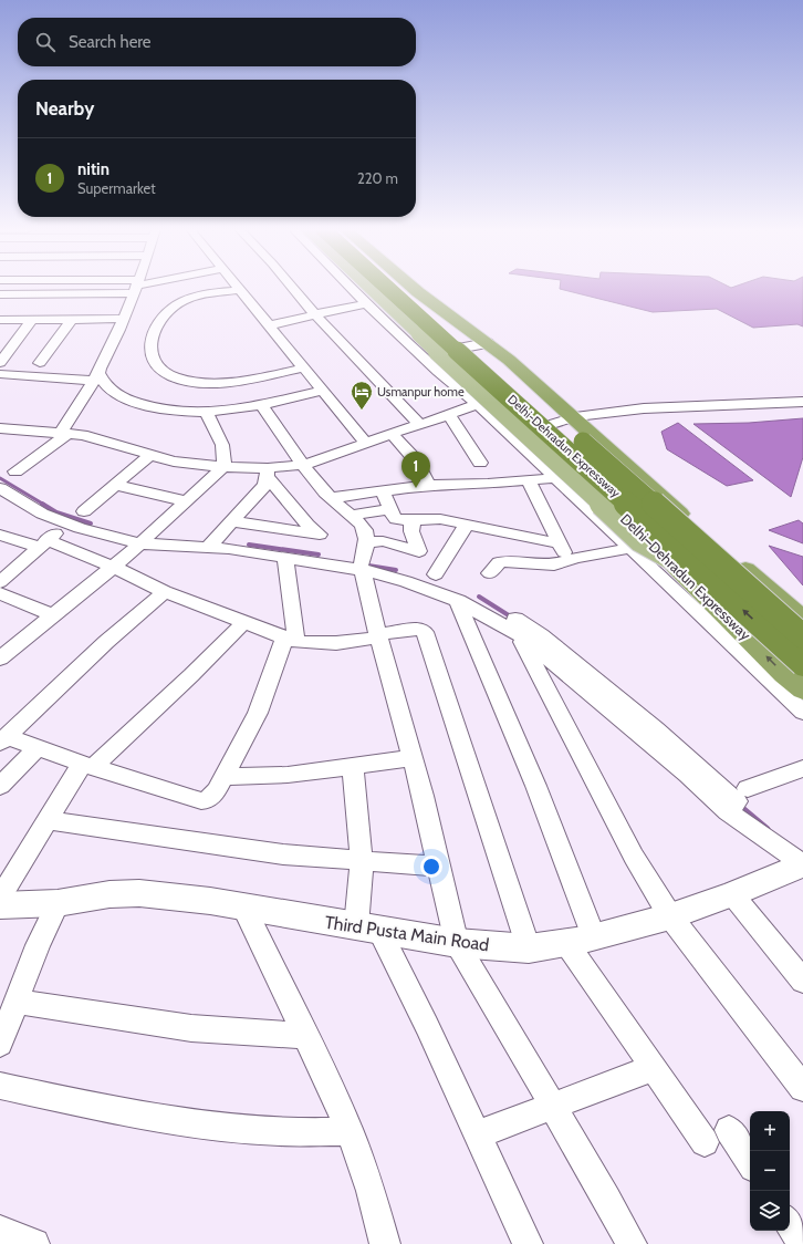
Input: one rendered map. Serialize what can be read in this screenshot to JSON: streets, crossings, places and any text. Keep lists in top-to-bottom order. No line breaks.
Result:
{"streets":{"highway":["Delhi-Dehradun Expressway","Delhi–Dehradun Expressway"],"street":["Third Pusta Main Road"]},"places":{"hotel":["Usmanpur home"]},"page":{"search":"Search here","heading":"Nearby","list":[{"mark":"1","name":"nitin","note":"Supermarket","value":"220 m"}],"pins":"1","map_buttons":["+","−"]}}
